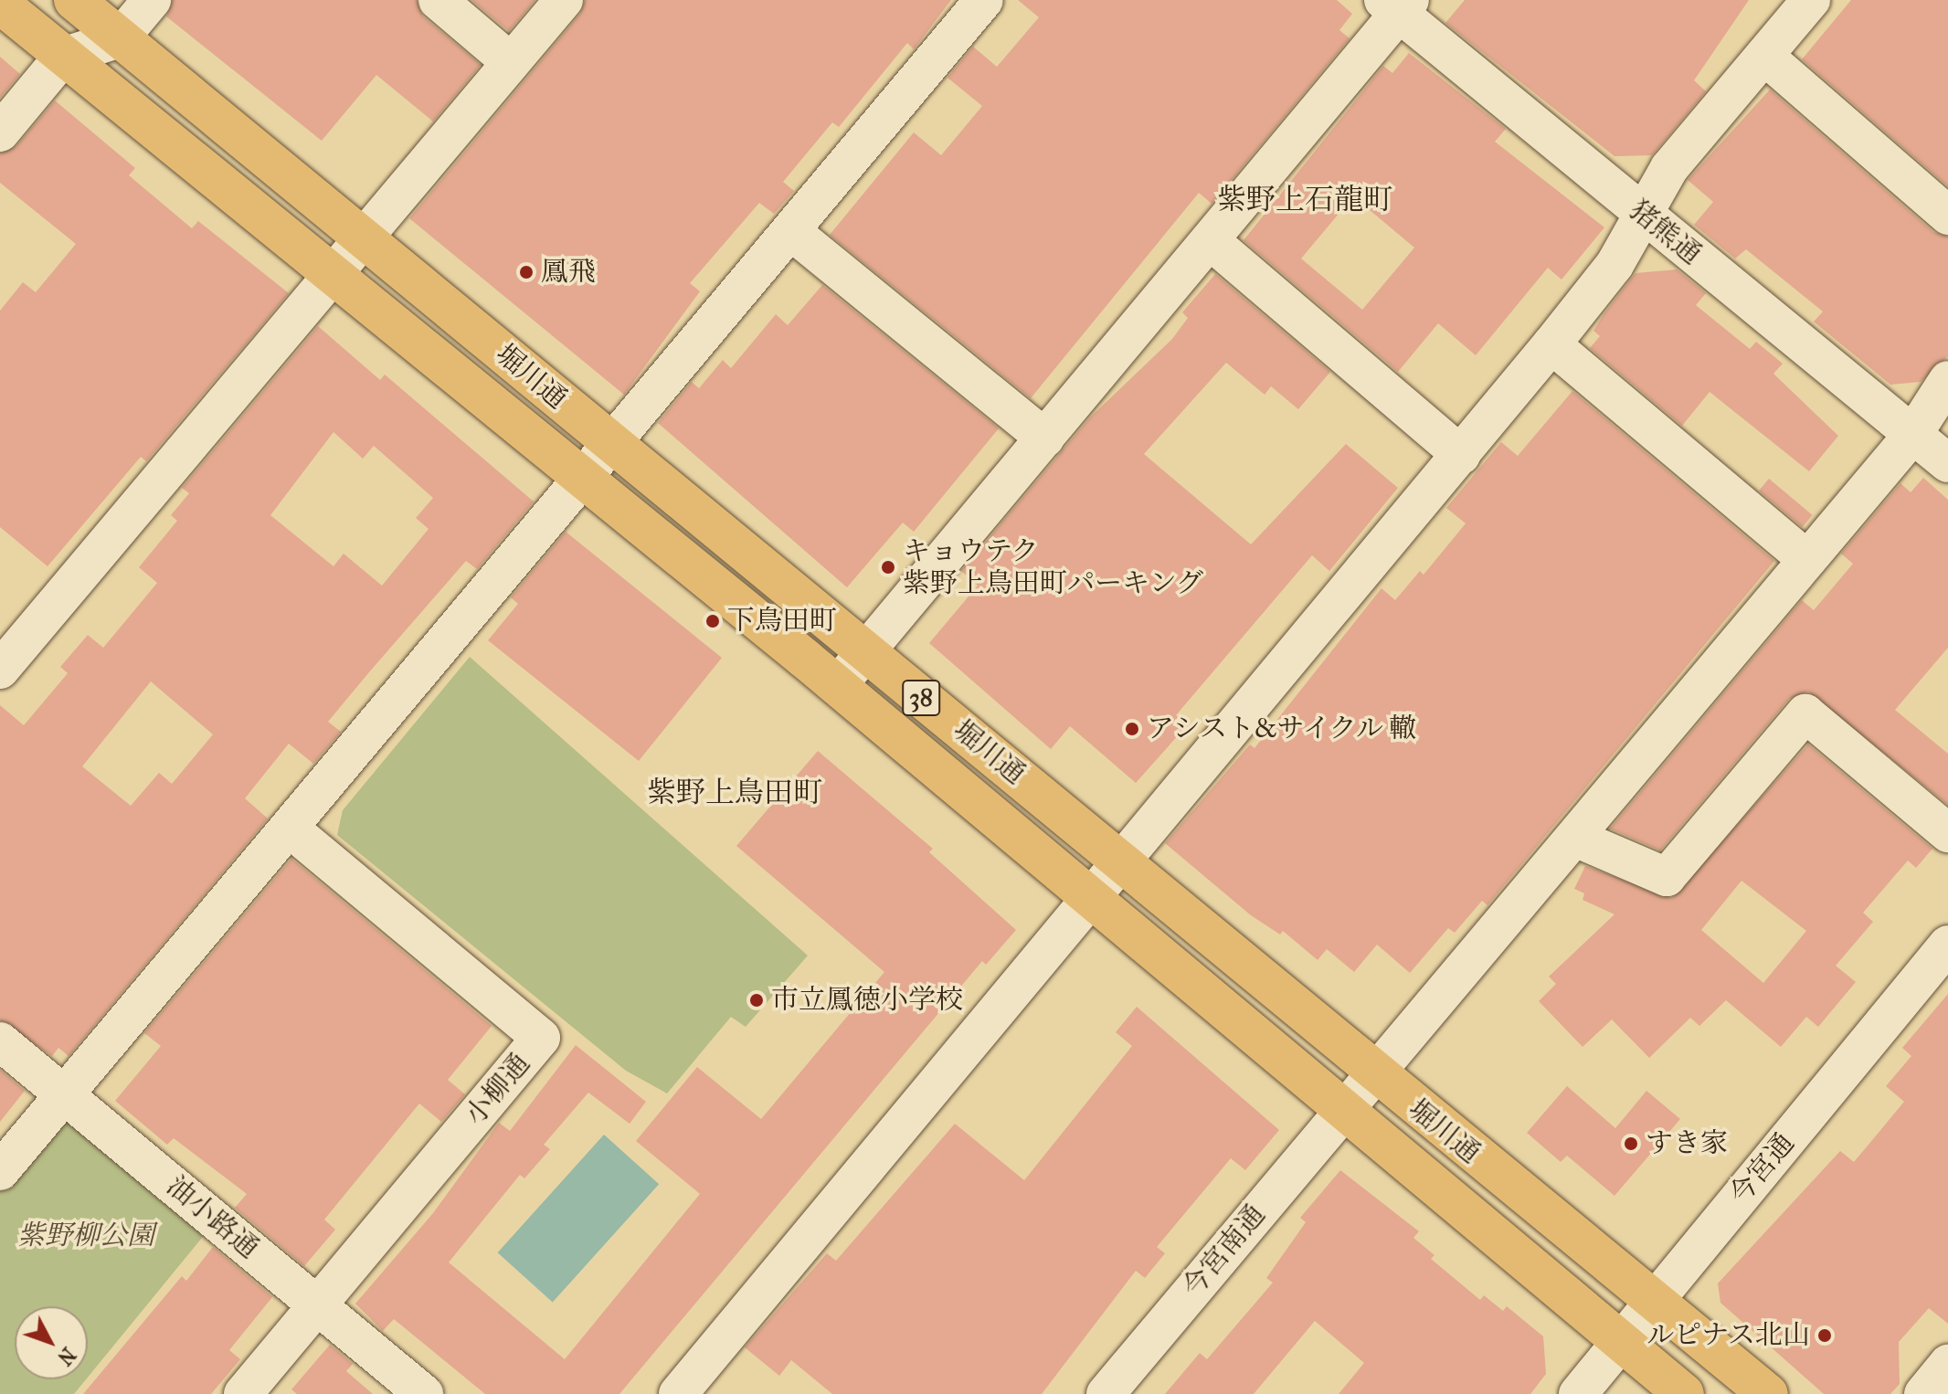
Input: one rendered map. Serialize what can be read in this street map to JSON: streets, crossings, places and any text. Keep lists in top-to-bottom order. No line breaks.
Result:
{"streets":{"main road":["堀川通","38"],"street":["猪熊通","小柳通","今宮通","油小路通","今宮南通"]},"crossings":[["猪熊通","今宮南通"],["堀川通","今宮通"],["堀川通","今宮南通"],["小柳通","油小路通"]],"districts":["紫野上石龍町","紫野上鳥田町"],"parks":["紫野柳公園"],"places":["鳳飛","キョウテク 紫野上鳥田町パーキング","下鳥田町","アシスト&サイクル 轍","市立鳳徳小学校","すき家","ルピナス北山"],"north":"bottom right"}
